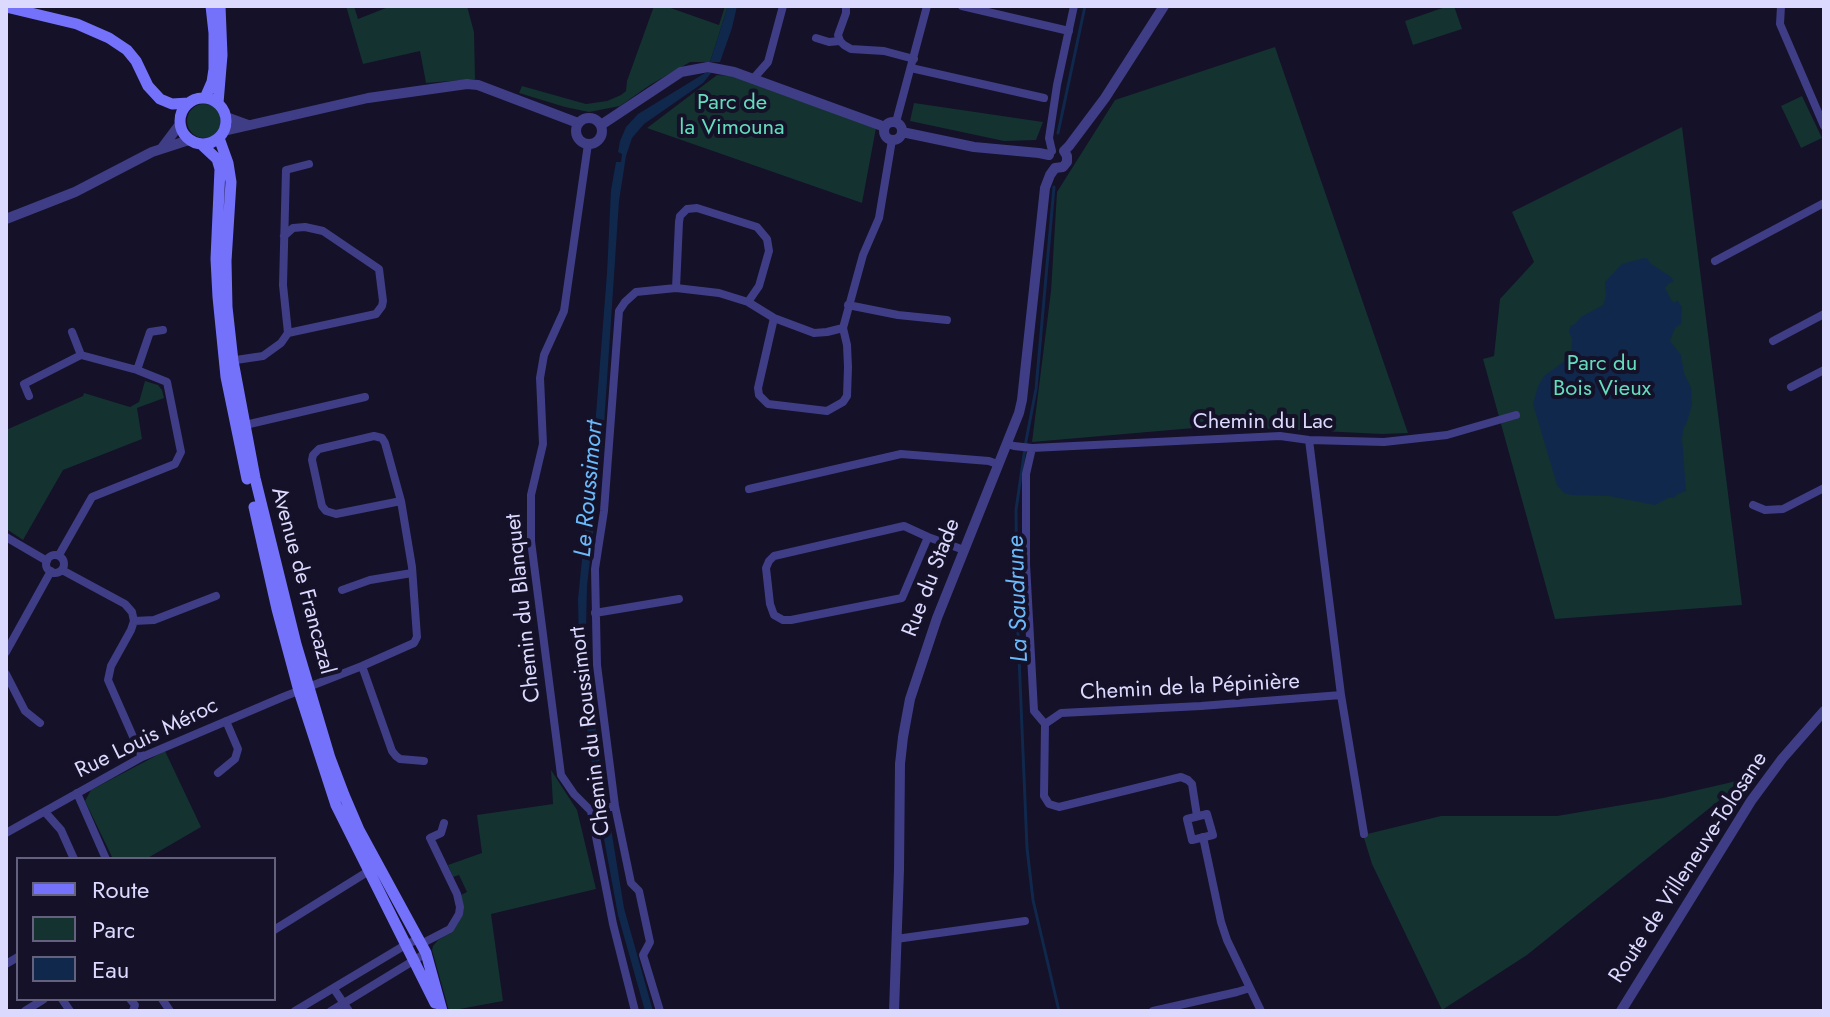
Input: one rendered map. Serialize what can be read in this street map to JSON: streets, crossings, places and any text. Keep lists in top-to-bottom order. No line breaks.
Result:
{"streets":{"main road":["Avenue de Francazal"],"street":["Chemin du Lac","Rue du Stade","Chemin du Blanquet","Chemin de la Pépinière","Chemin du Roussimort","Rue Louis Méroc","Route de Villeneuve-Tolosane"]},"crossings":[["Chemin du Lac","Rue du Stade"],["Avenue de Francazal","Rue Louis Méroc"]],"water":["Le Roussimort","La Saudrune"],"parks":["Parc de la Vimouna","Parc du Bois Vieux"],"legend":["Route","Parc","Eau"]}
